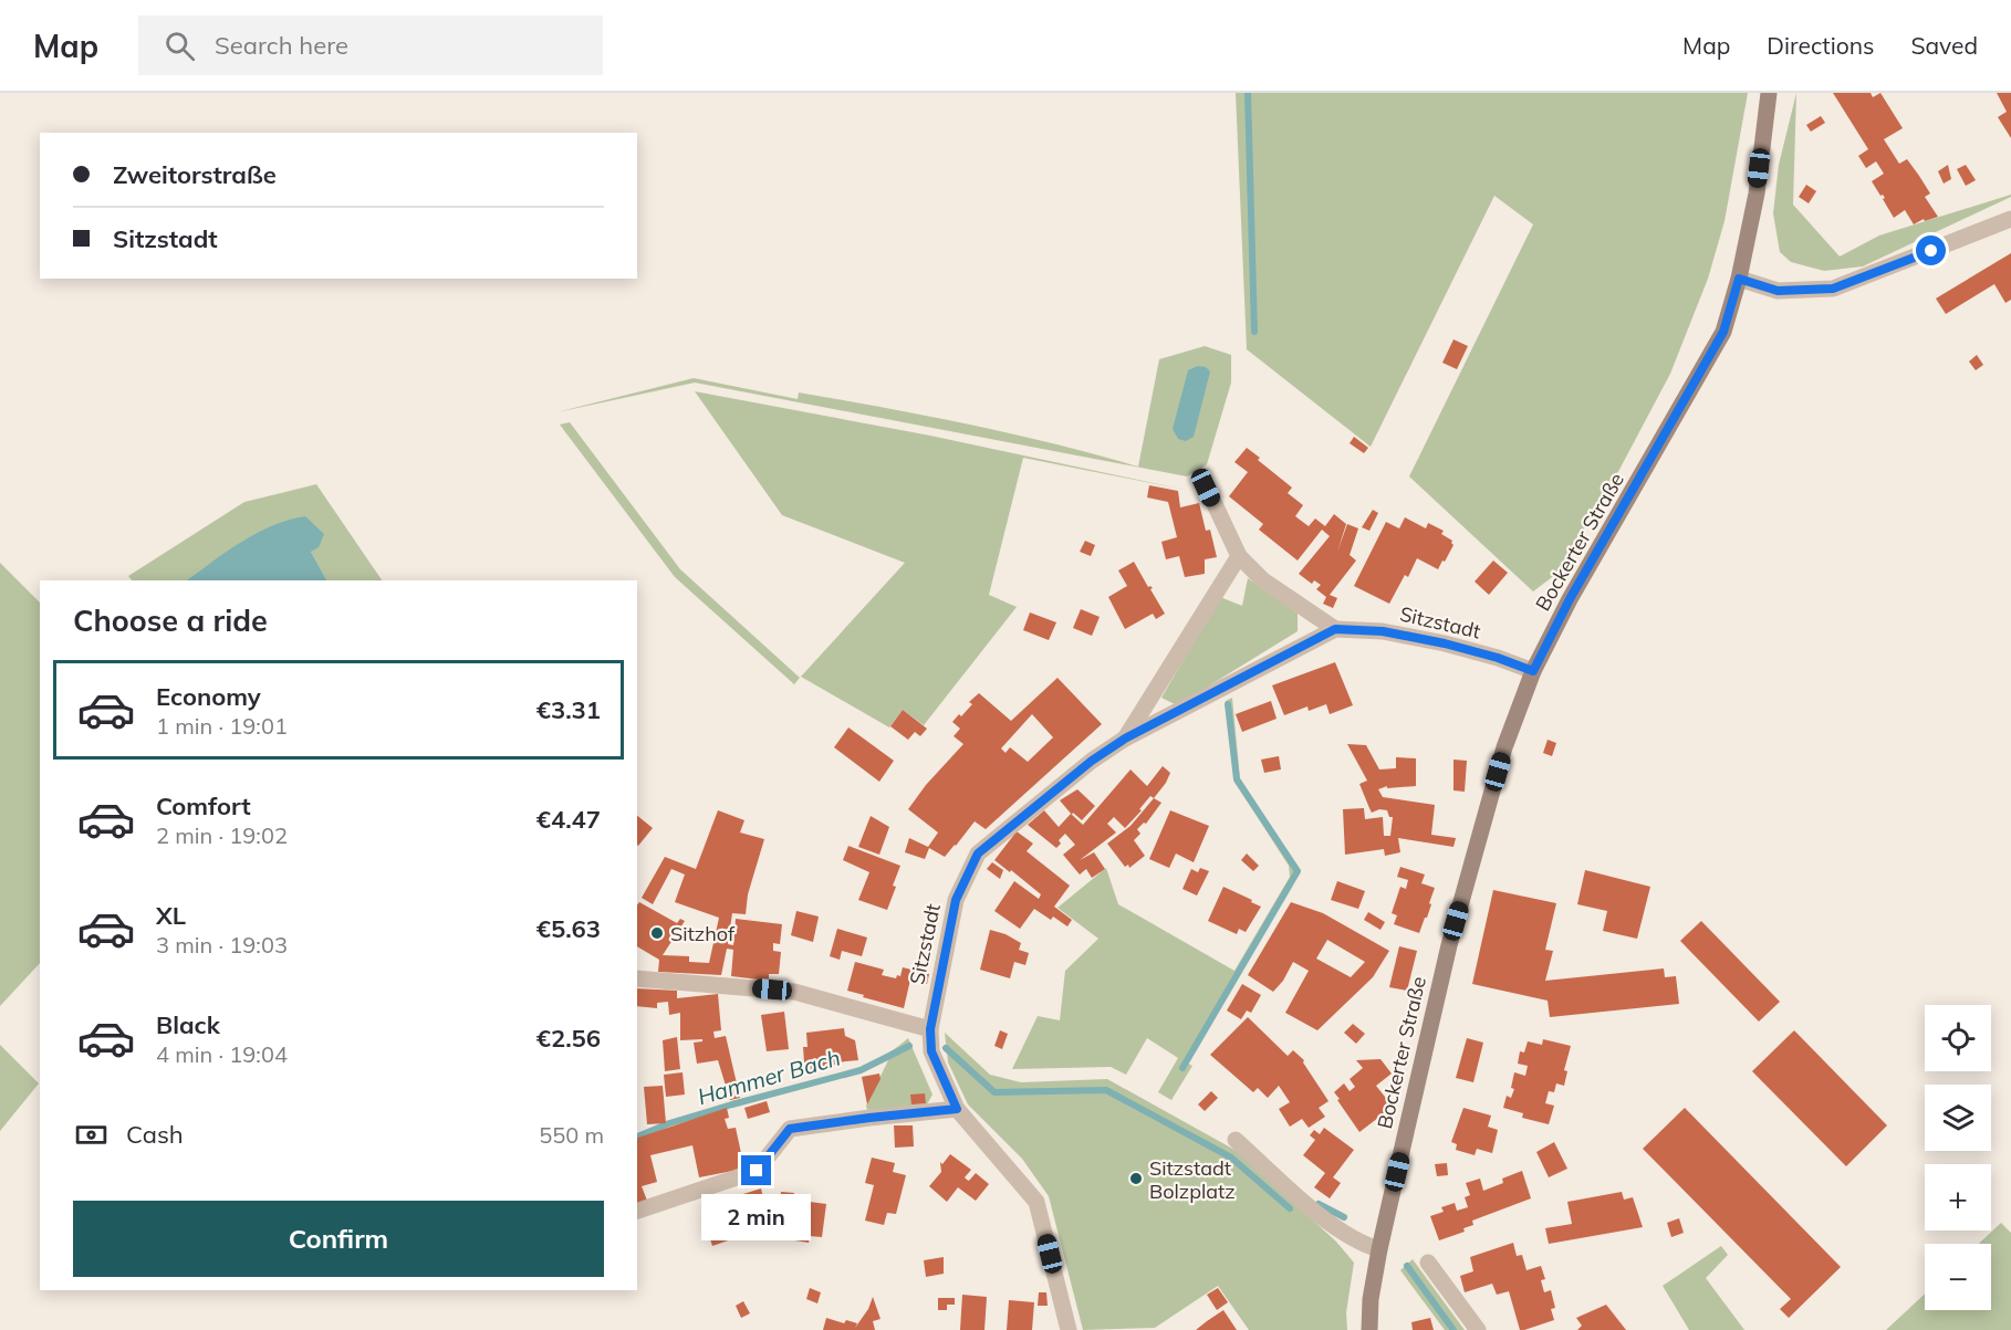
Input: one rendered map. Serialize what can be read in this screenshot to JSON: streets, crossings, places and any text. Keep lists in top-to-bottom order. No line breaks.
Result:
{"streets":{"street":["Bockerter Straße","Sitzstadt"]},"crossings":[["Bockerter Straße","Sitzstadt"]],"water":["Hammer Bach"],"places":["Sitzhof","Sitzstadt Bolzplatz"],"page":{"header":"Map","search":"Search here","nav":["Map","Directions","Saved"],"banner":["Zweitorstraße","Sitzstadt"],"heading":"Choose a ride","list":[{"name":"Economy","note":"1 min · 19:01","value":"€3.31"},{"name":"Comfort","note":"2 min · 19:02","value":"€4.47"},{"name":"XL","note":"3 min · 19:03","value":"€5.63"},{"name":"Black","note":"4 min · 19:04","value":"€2.56"}],"map_buttons":["+","−"],"pay":["Cash","550 m"],"buttons":"Confirm","bubble":"2 min"}}
